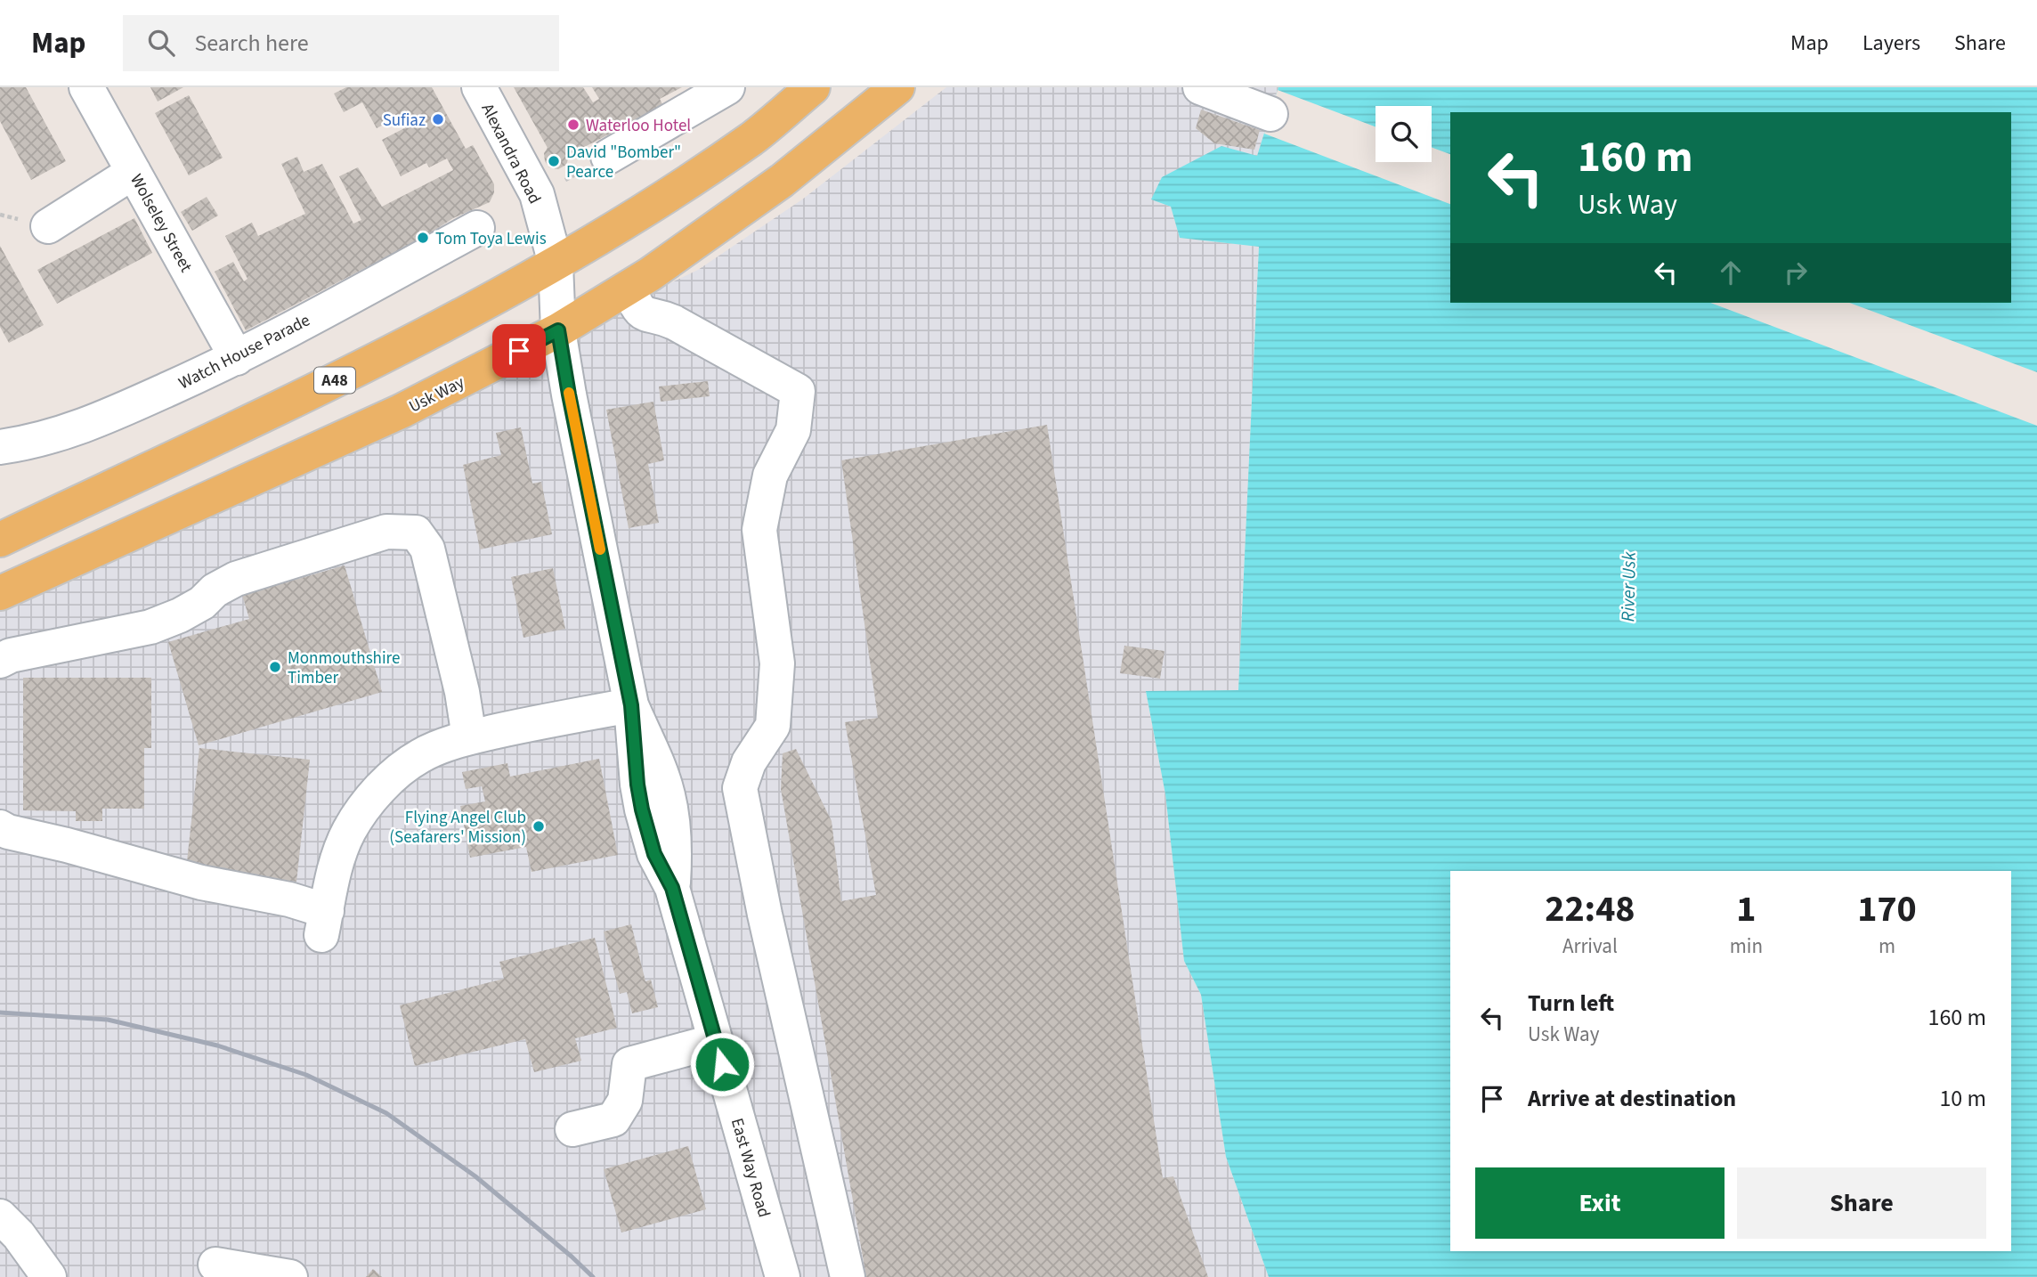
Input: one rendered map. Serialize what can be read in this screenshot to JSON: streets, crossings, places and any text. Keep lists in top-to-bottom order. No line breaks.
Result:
{"streets":{"main road":["A48","Usk Way"],"street":["Alexandra Road","Wolseley Street","Watch House Parade","East Way Road"]},"crossings":[["Alexandra Road","A48"],["Alexandra Road","Usk Way"],["Alexandra Road","East Way Road"],["Wolseley Street","Watch House Parade"],["Usk Way","East Way Road"]],"water":["River Usk"],"places":["Sufiaz","Waterloo Hotel","David \"Bomber\" Pearce","Tom Toya Lewis","Monmouthshire Timber","Flying Angel Club (Seafarers' Mission)"],"page":{"header":"Map","search":"Search here","nav":["Map","Layers","Share"],"turn":["160 m","Usk Way"],"eta":["22:48","Arrival","1","min","170","m"],"list":[{"name":"Turn left","note":"Usk Way","value":"160 m"},{"name":"Arrive at destination","value":"10 m"}],"buttons":["Exit","Share"]}}
